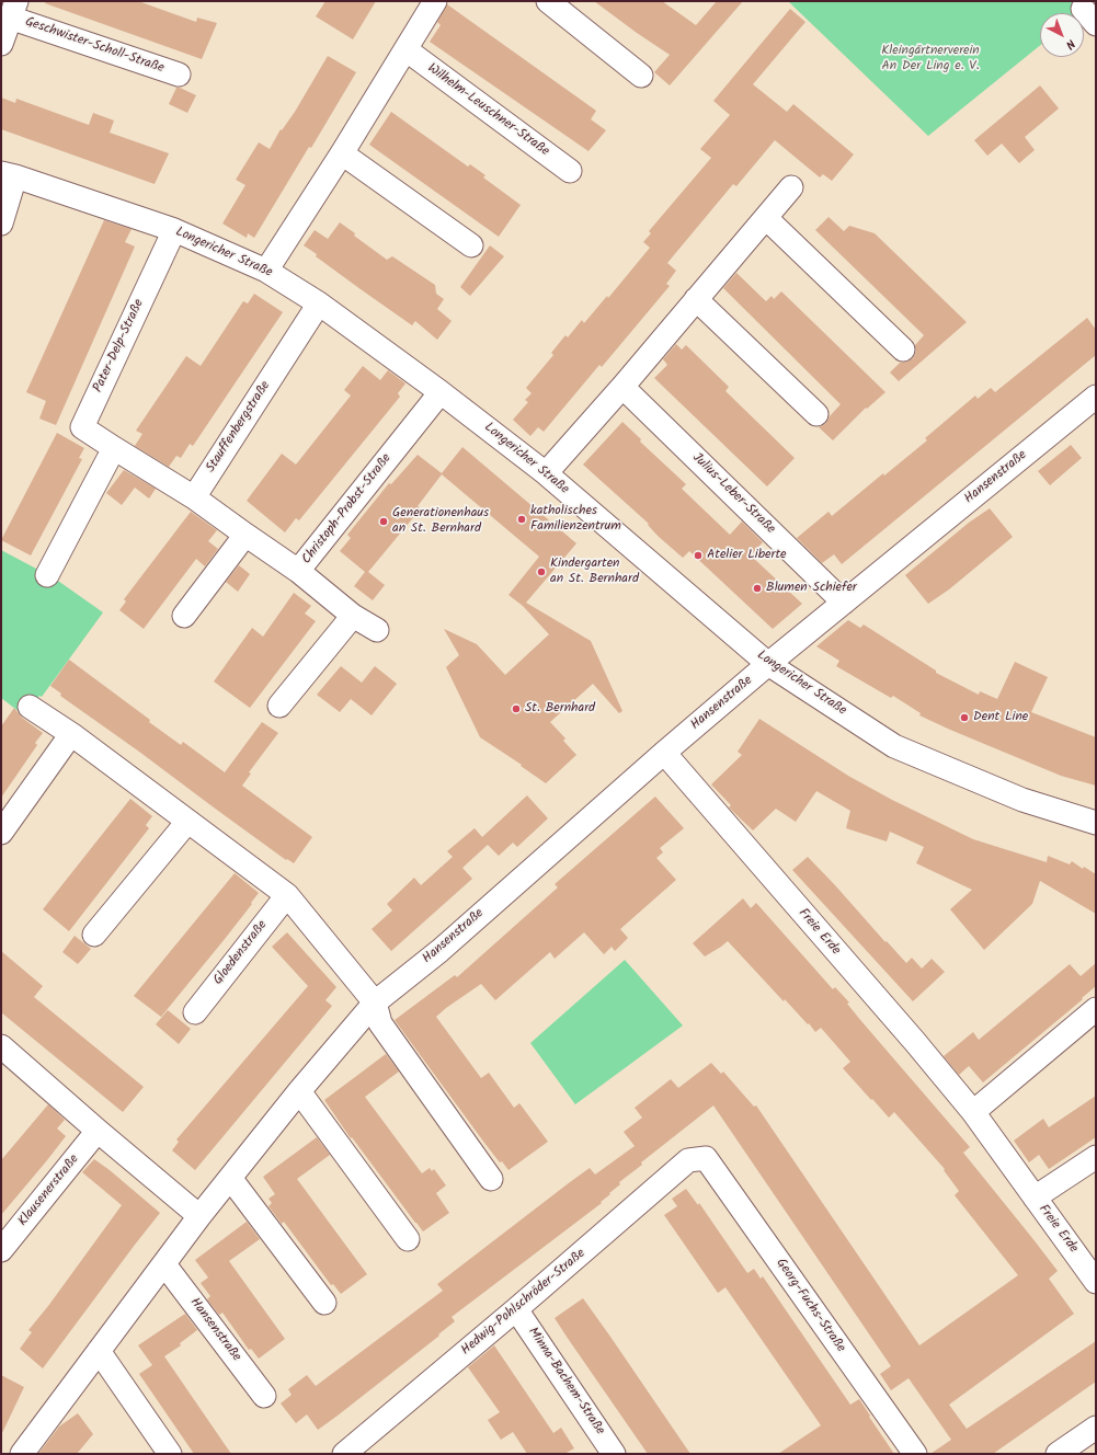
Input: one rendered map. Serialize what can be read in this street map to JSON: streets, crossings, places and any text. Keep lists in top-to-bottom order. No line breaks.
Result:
{"streets":{"street":["Geschwister-Scholl-Straße","Wilhelm-Leuschner-Straße","Longericher Straße","Pater-Delp-Straße","Stauffenbergstraße","Hansenstraße","Julius-Leber-Straße","Christoph-Probst-Straße","Freie Erde","Gloedenstraße","Klausenerstraße","Hedwig-Pohlschröder-Straße","Georg-Fuchs-Straße","Minna-Bachem-Straße"]},"crossings":[["Longericher Straße","Pater-Delp-Straße"],["Longericher Straße","Stauffenbergstraße"],["Longericher Straße","Hansenstraße"],["Longericher Straße","Christoph-Probst-Straße"],["Pater-Delp-Straße","Stauffenbergstraße"],["Hansenstraße","Julius-Leber-Straße"],["Hansenstraße","Freie Erde"],["Hedwig-Pohlschröder-Straße","Georg-Fuchs-Straße"],["Hedwig-Pohlschröder-Straße","Minna-Bachem-Straße"]],"parks":["Kleingärtnerverein An Der Ling e. V."],"places":["katholisches Familienzentrum","Generationenhaus an St. Bernhard","Atelier Liberte","Kindergarten an St. Bernhard","Blumen Schiefer","St. Bernhard","Dent Line"],"north":"bottom right"}
